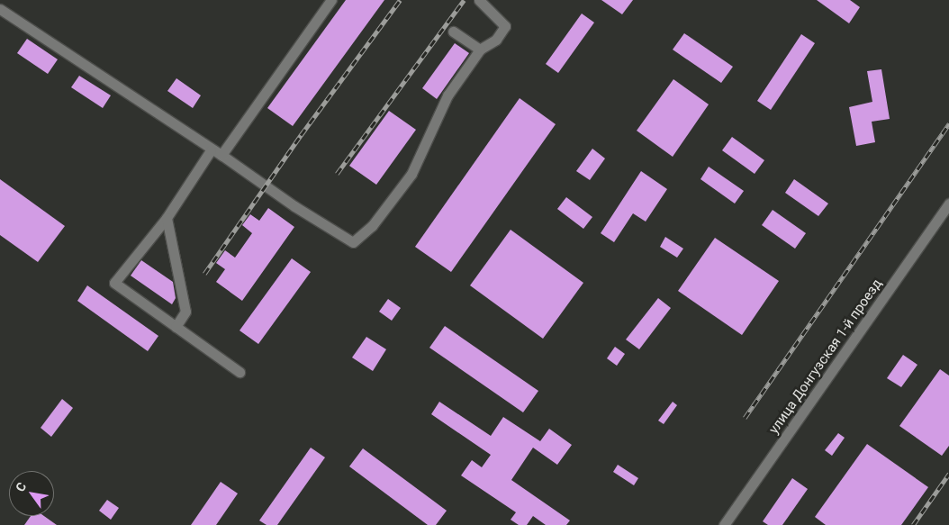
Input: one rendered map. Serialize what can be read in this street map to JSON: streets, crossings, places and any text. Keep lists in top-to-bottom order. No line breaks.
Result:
{"streets":{"street":["улица Донгузская 1-й проезд"]},"north":"top left"}
